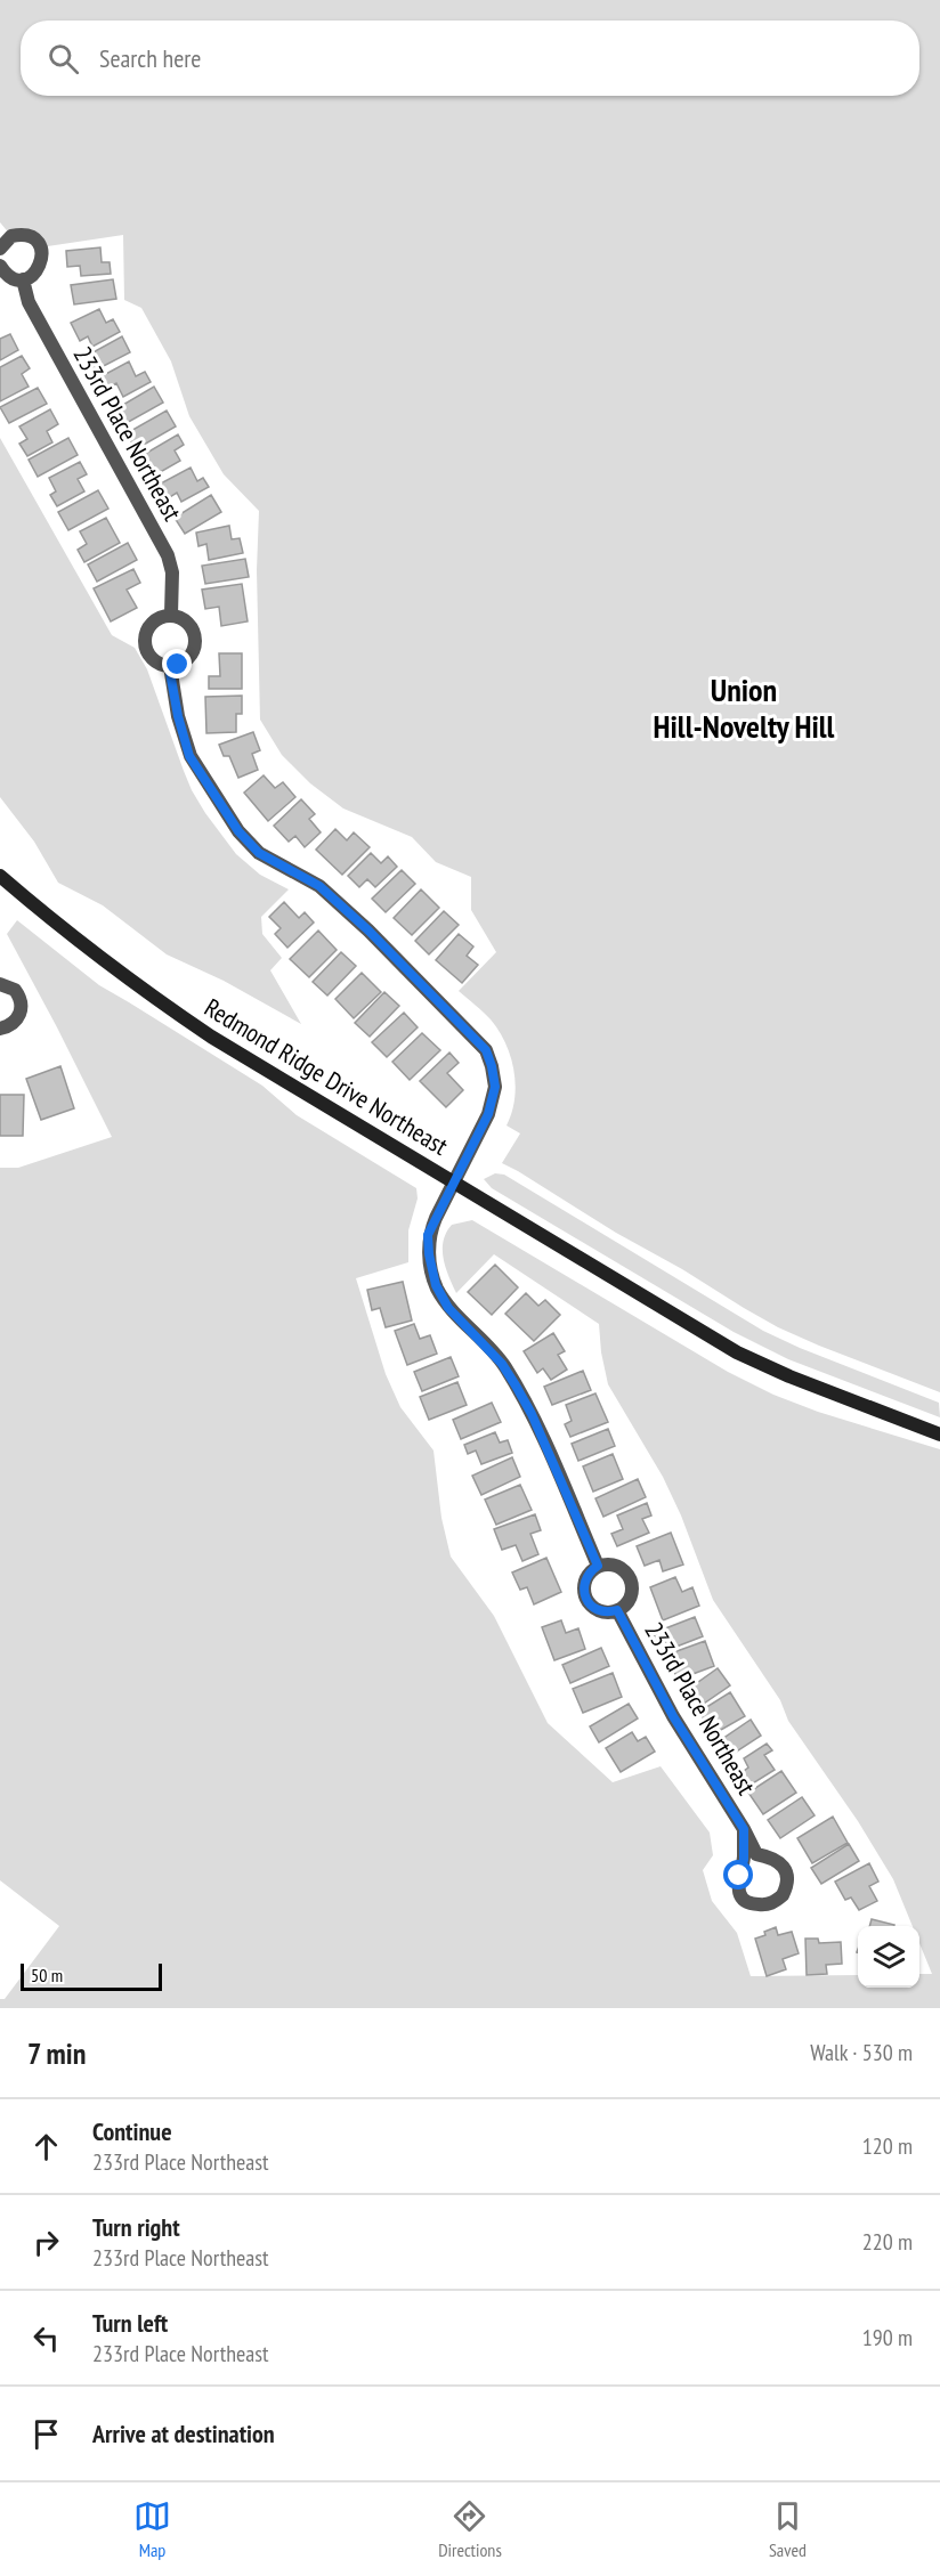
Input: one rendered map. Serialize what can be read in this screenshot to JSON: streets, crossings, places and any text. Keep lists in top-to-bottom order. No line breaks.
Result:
{"streets":{"street":["233rd Place Northeast","Redmond Ridge Drive Northeast"]},"districts":["Union Hill-Novelty Hill"],"scale_bar":"50 m","page":{"search":"Search here","scale":"50 m","heading":["7 min","Walk · 530 m"],"list":[["Continue","233rd Place Northeast","120 m"],["Turn right","233rd Place Northeast","220 m"],["Turn left","233rd Place Northeast","190 m"],"Arrive at destination"],"nav":["Map","Directions","Saved"]}}
